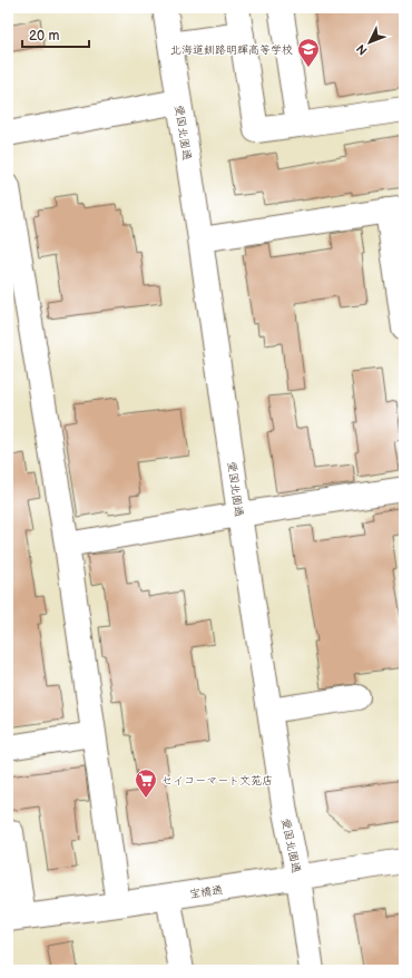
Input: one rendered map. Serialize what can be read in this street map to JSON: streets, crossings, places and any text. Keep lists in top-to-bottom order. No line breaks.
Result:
{"streets":{"street":["愛国北園通","宝橋通"]},"crossings":[["愛国北園通","宝橋通"]],"places":{"school or university":["北海道釧路明輝高等学校"],"supermarket":["セイコーマート文苑店"]},"scale_bar":"20 m","north":"bottom left"}
